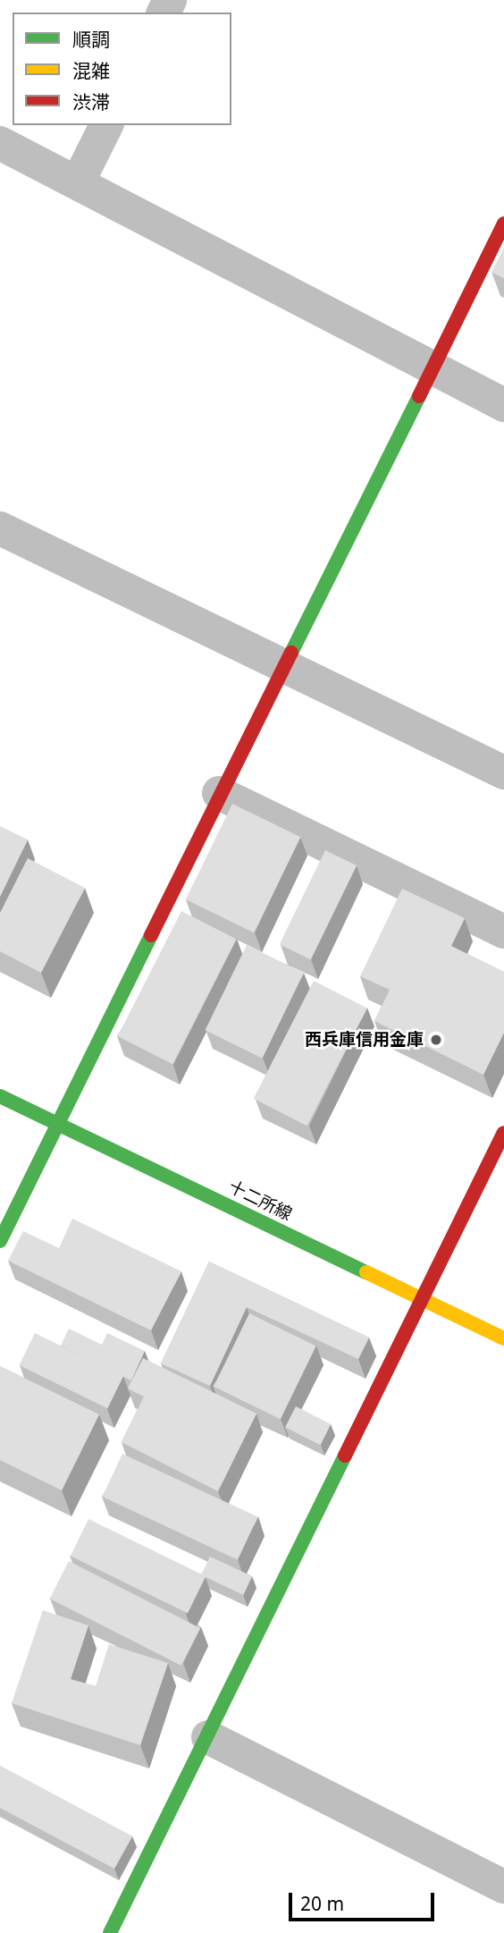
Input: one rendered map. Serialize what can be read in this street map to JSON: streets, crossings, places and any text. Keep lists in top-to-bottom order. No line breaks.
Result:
{"streets":{"street":["十二所線"]},"places":["西兵庫信用金庫"],"legend":["順調","混雑","渋滞"],"scale_bar":"20 m"}
